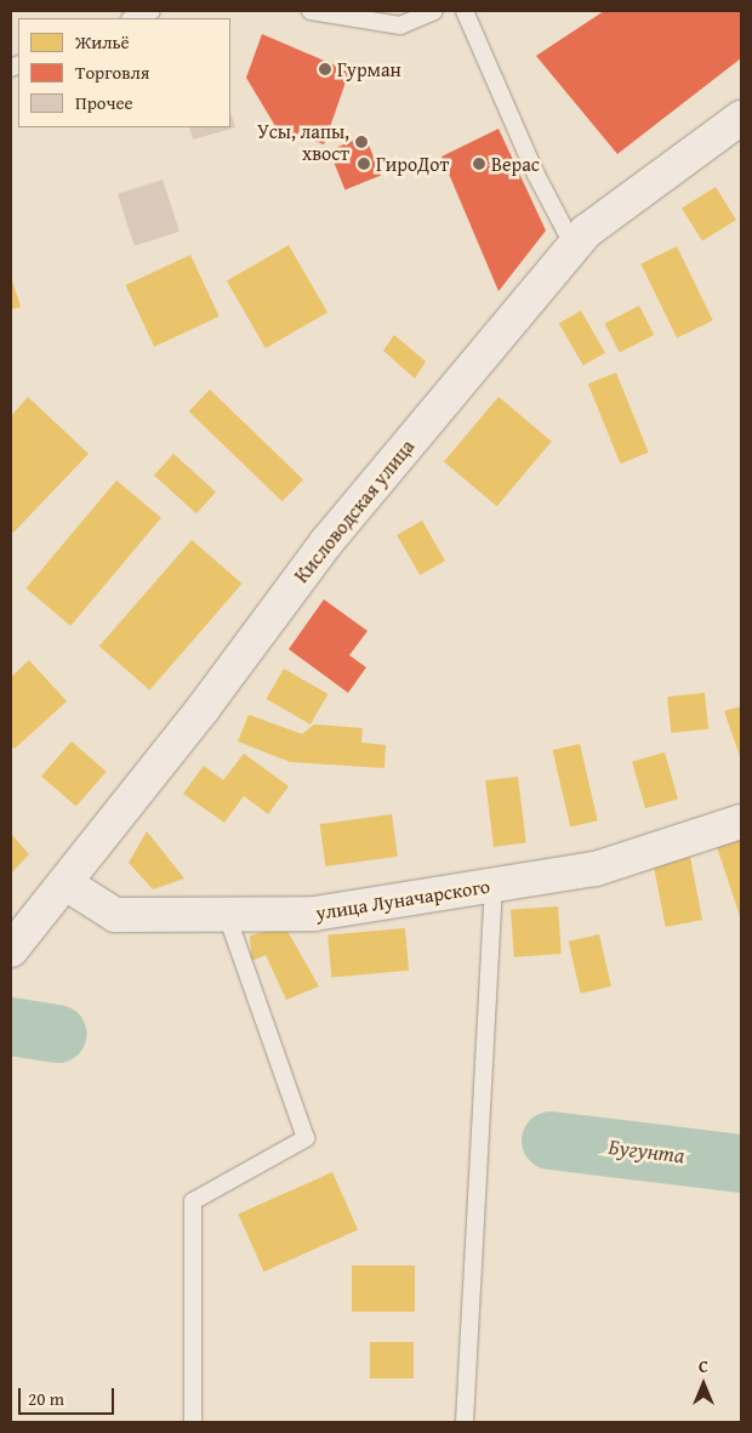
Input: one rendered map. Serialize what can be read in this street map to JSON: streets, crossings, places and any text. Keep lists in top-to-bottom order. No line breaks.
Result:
{"streets":{"street":["Кисловодская улица","улица Луначарского"]},"crossings":[["Кисловодская улица","улица Луначарского"]],"water":["Бугунта"],"places":["Гурман","Усы, лапы, хвост","ГироДот","Верас"],"legend":["Жильё","Торговля","Прочее"],"scale_bar":"20 m","north":"top"}
